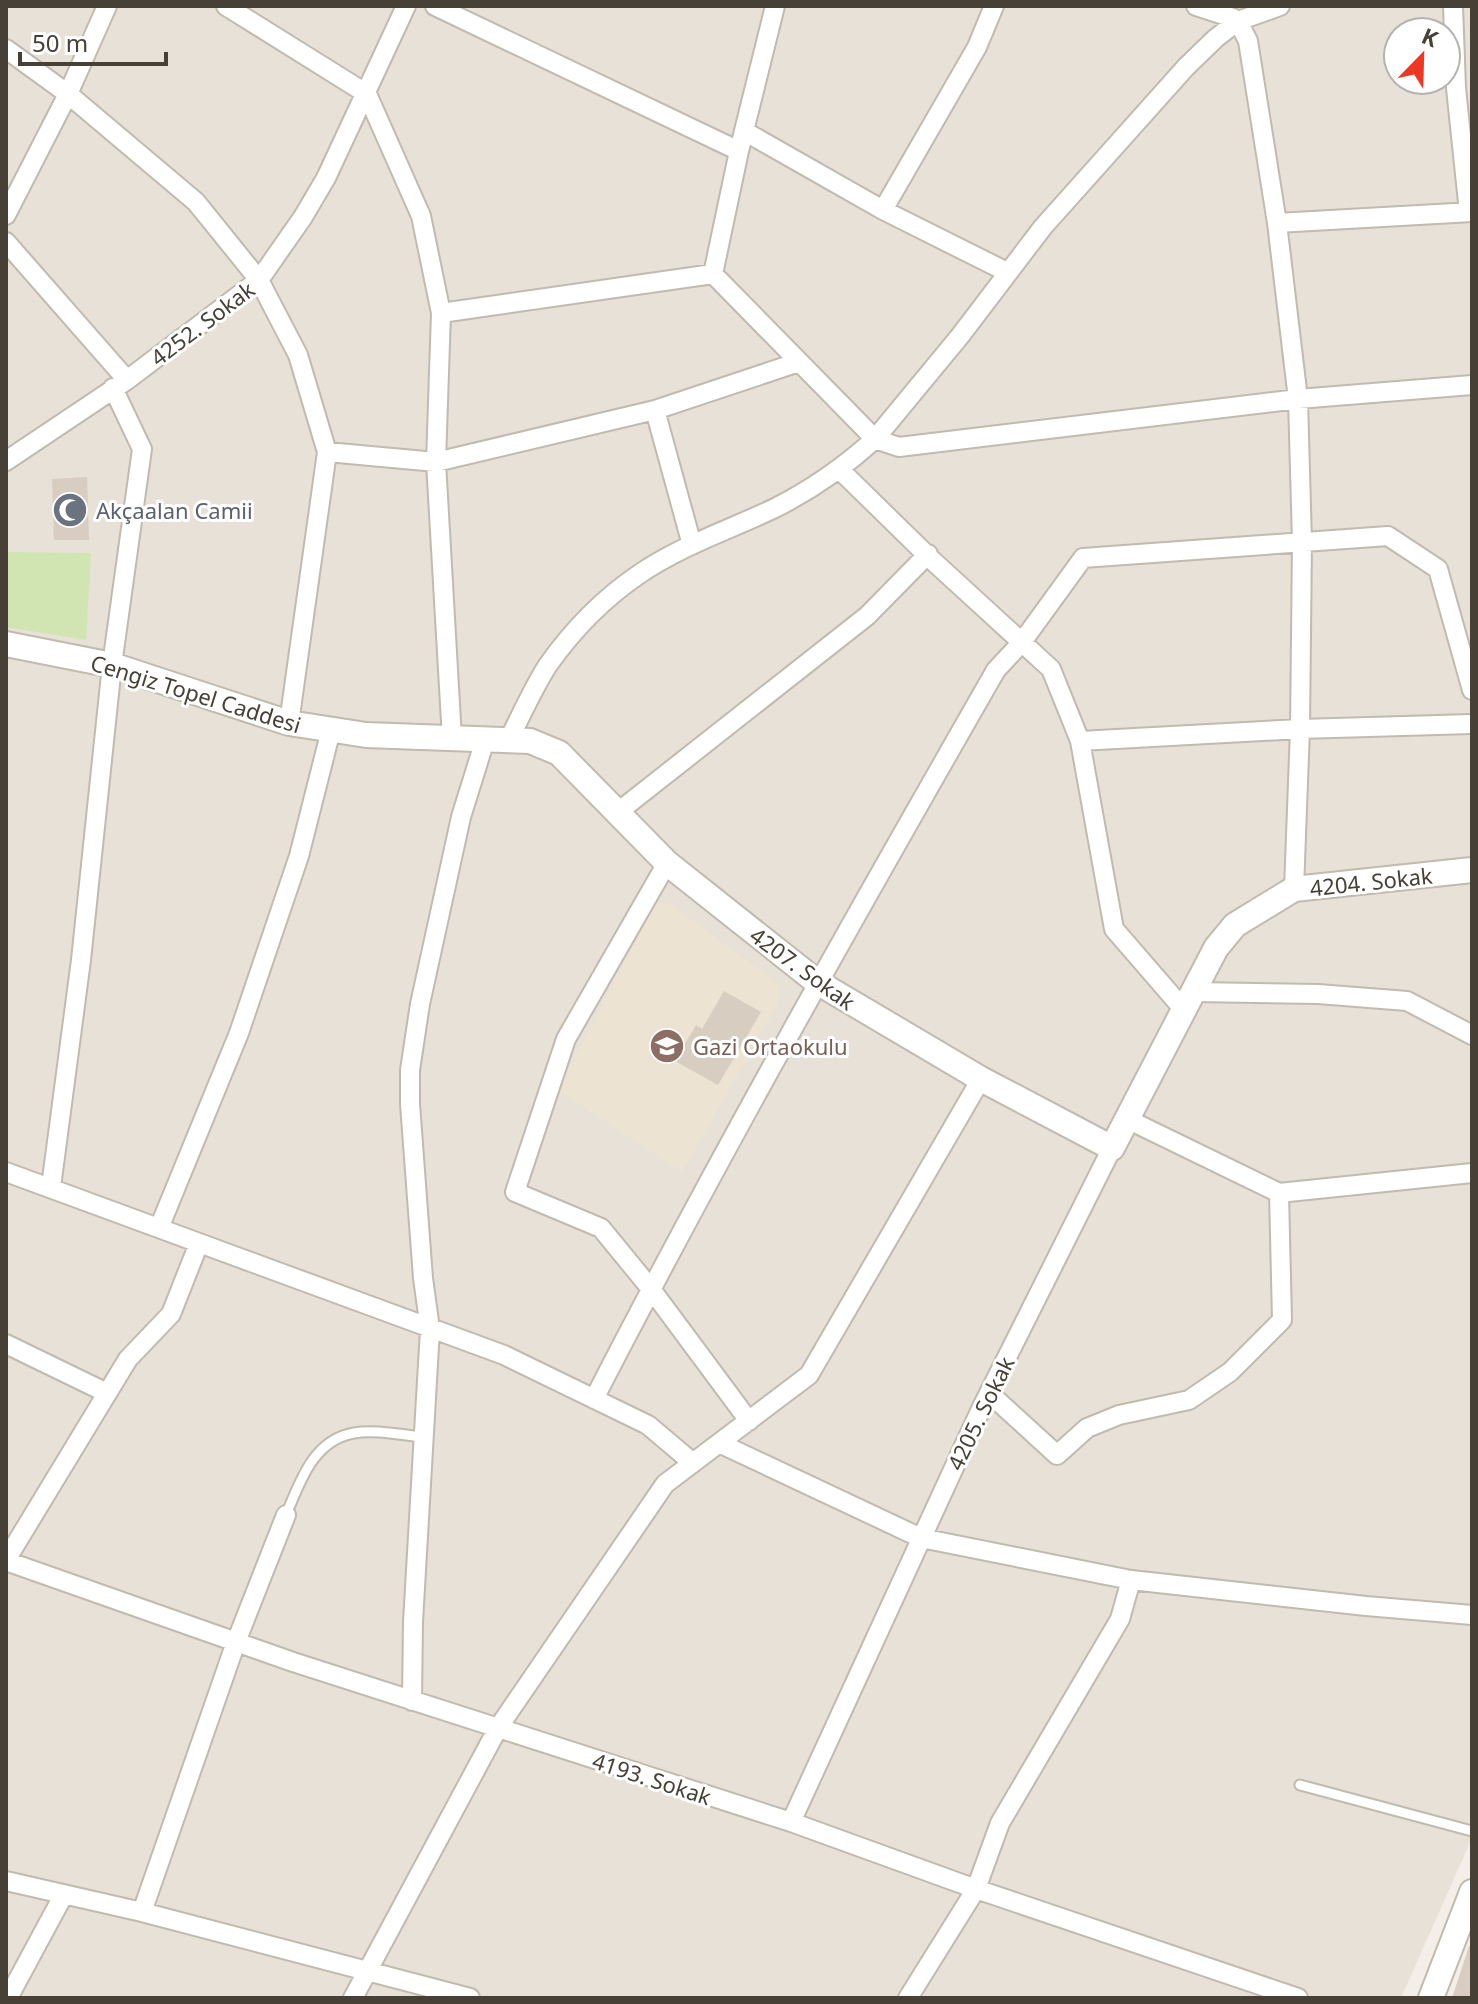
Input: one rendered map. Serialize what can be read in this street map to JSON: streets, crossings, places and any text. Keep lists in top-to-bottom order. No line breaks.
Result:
{"streets":{"street":["4252. Sokak","Cengiz Topel Caddesi","4204. Sokak","4207. Sokak","4205. Sokak","4193. Sokak"]},"crossings":[["Cengiz Topel Caddesi","4207. Sokak"],["4204. Sokak","4205. Sokak"],["4207. Sokak","4205. Sokak"],["4205. Sokak","4193. Sokak"]],"places":{"mosque":["Akçaalan Camii"],"school or university":["Gazi Ortaokulu"]},"scale_bar":"50 m","north":"top right"}
